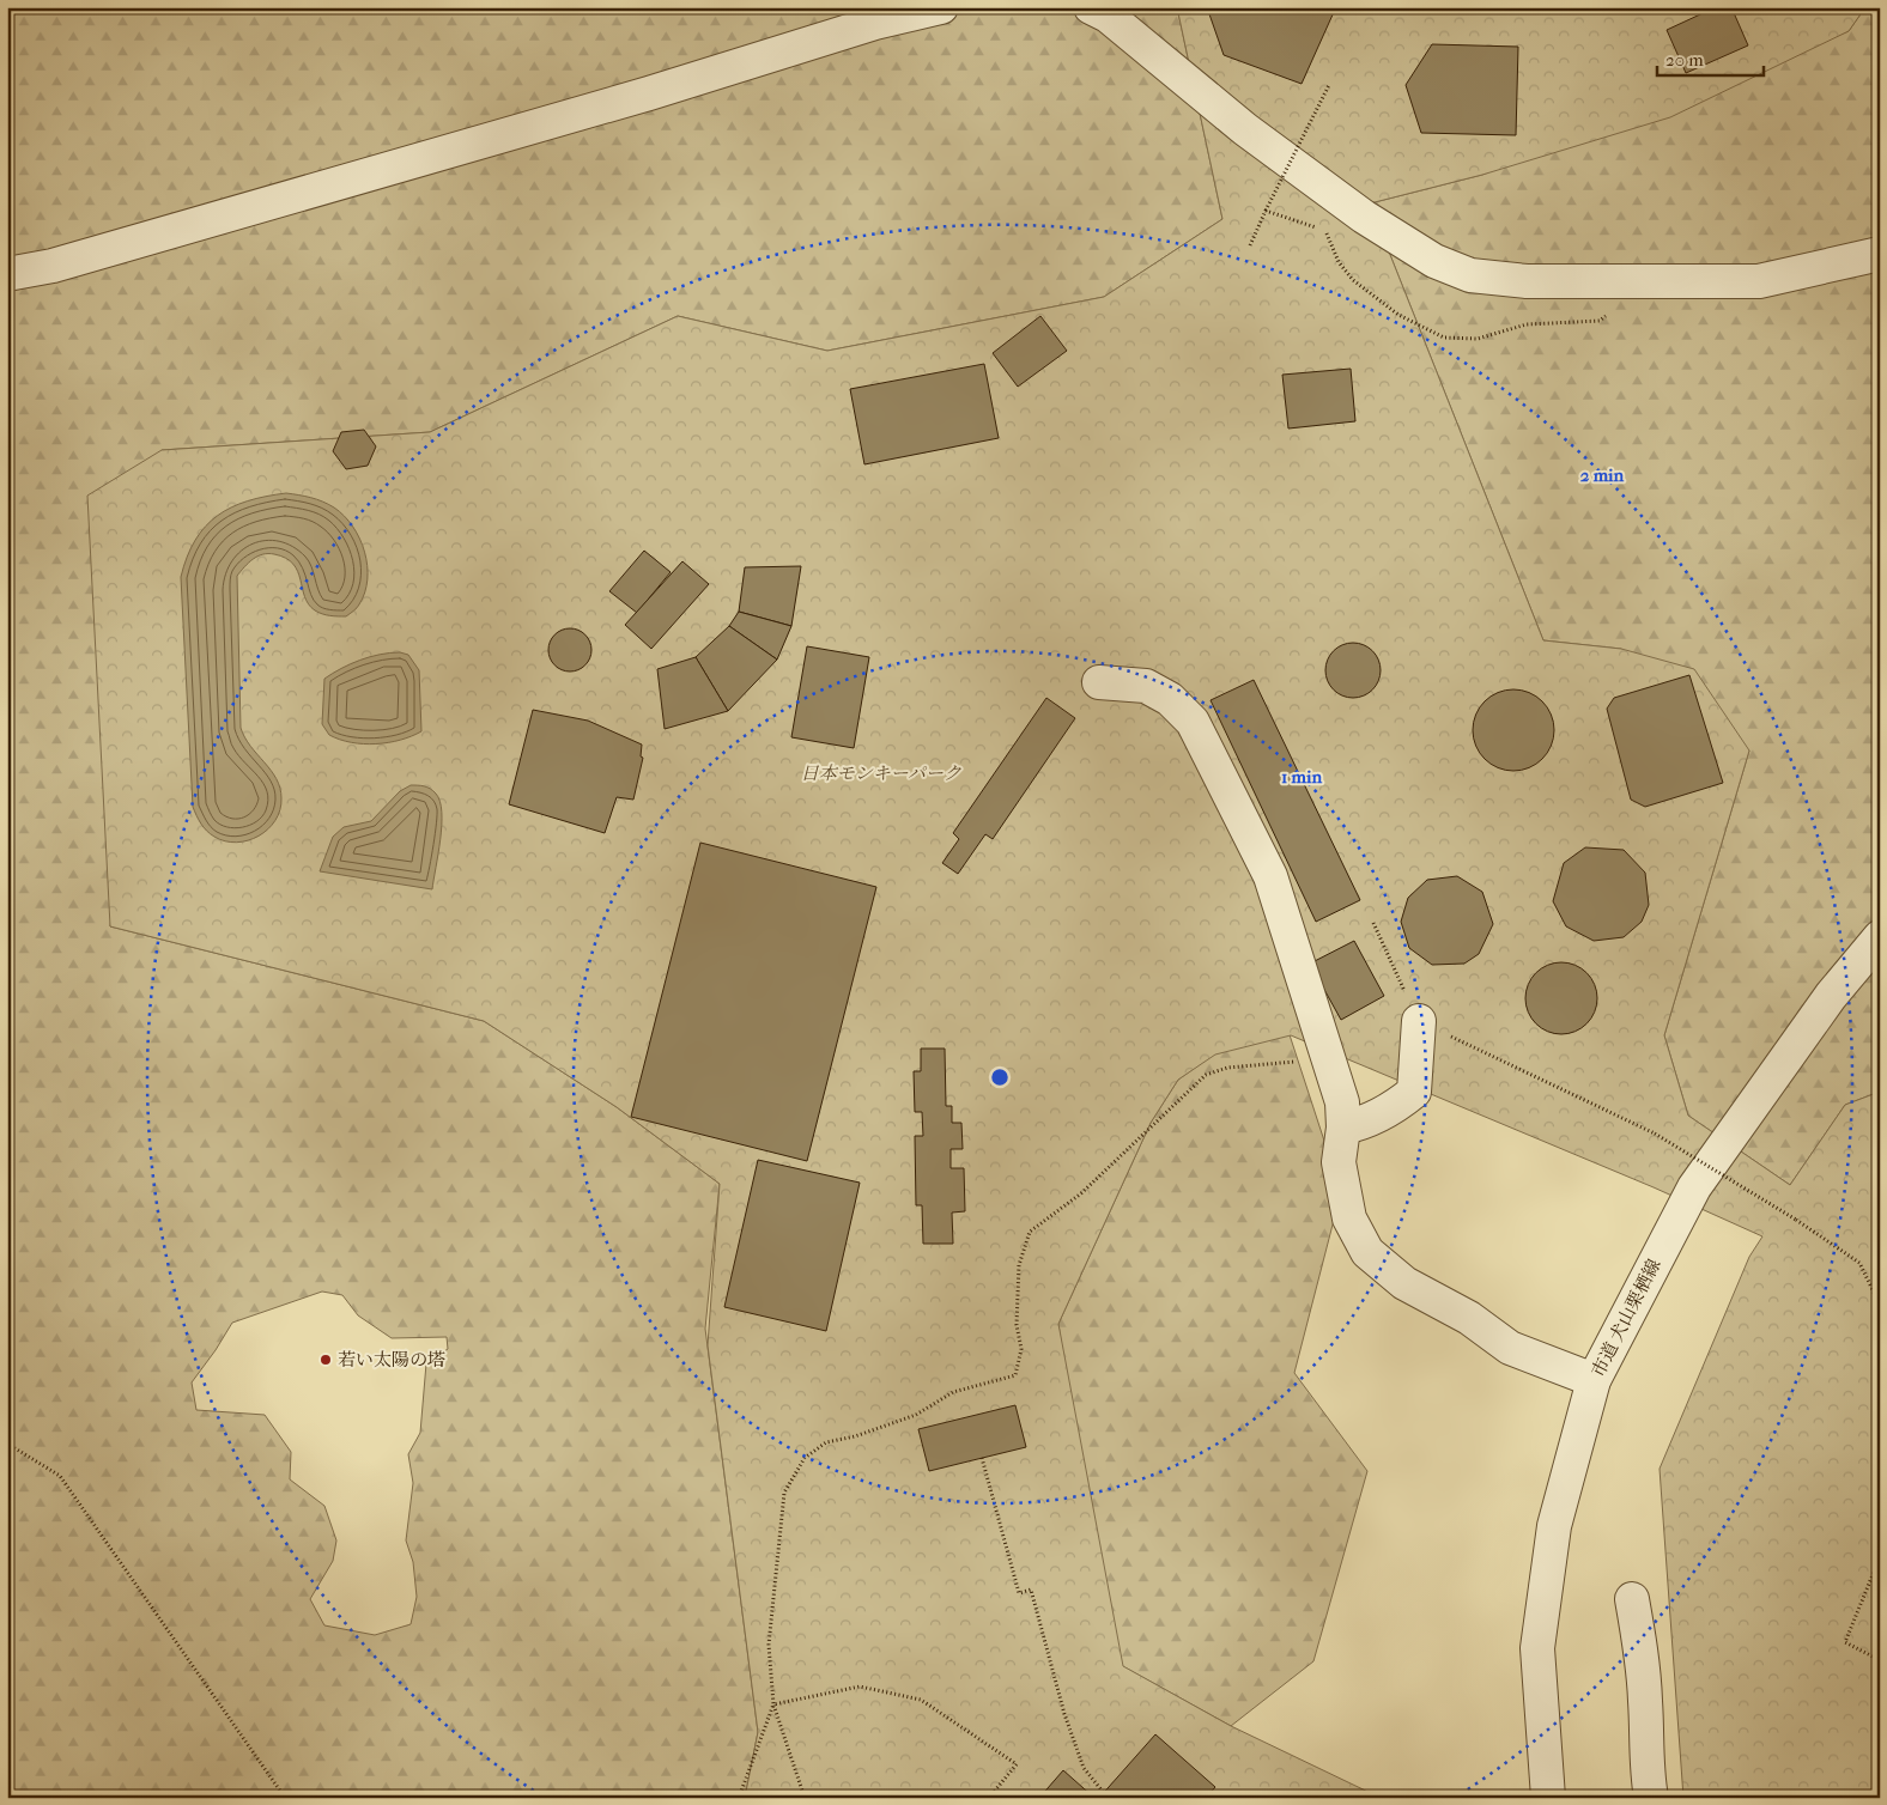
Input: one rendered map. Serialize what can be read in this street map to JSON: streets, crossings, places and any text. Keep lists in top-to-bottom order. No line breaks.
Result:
{"streets":{"street":["市道 犬山栗栖線"]},"parks":["日本モンキーパーク"],"places":["若い太陽の塔"],"scale_bar":"20 m","rings":["2 min","1 min"]}
